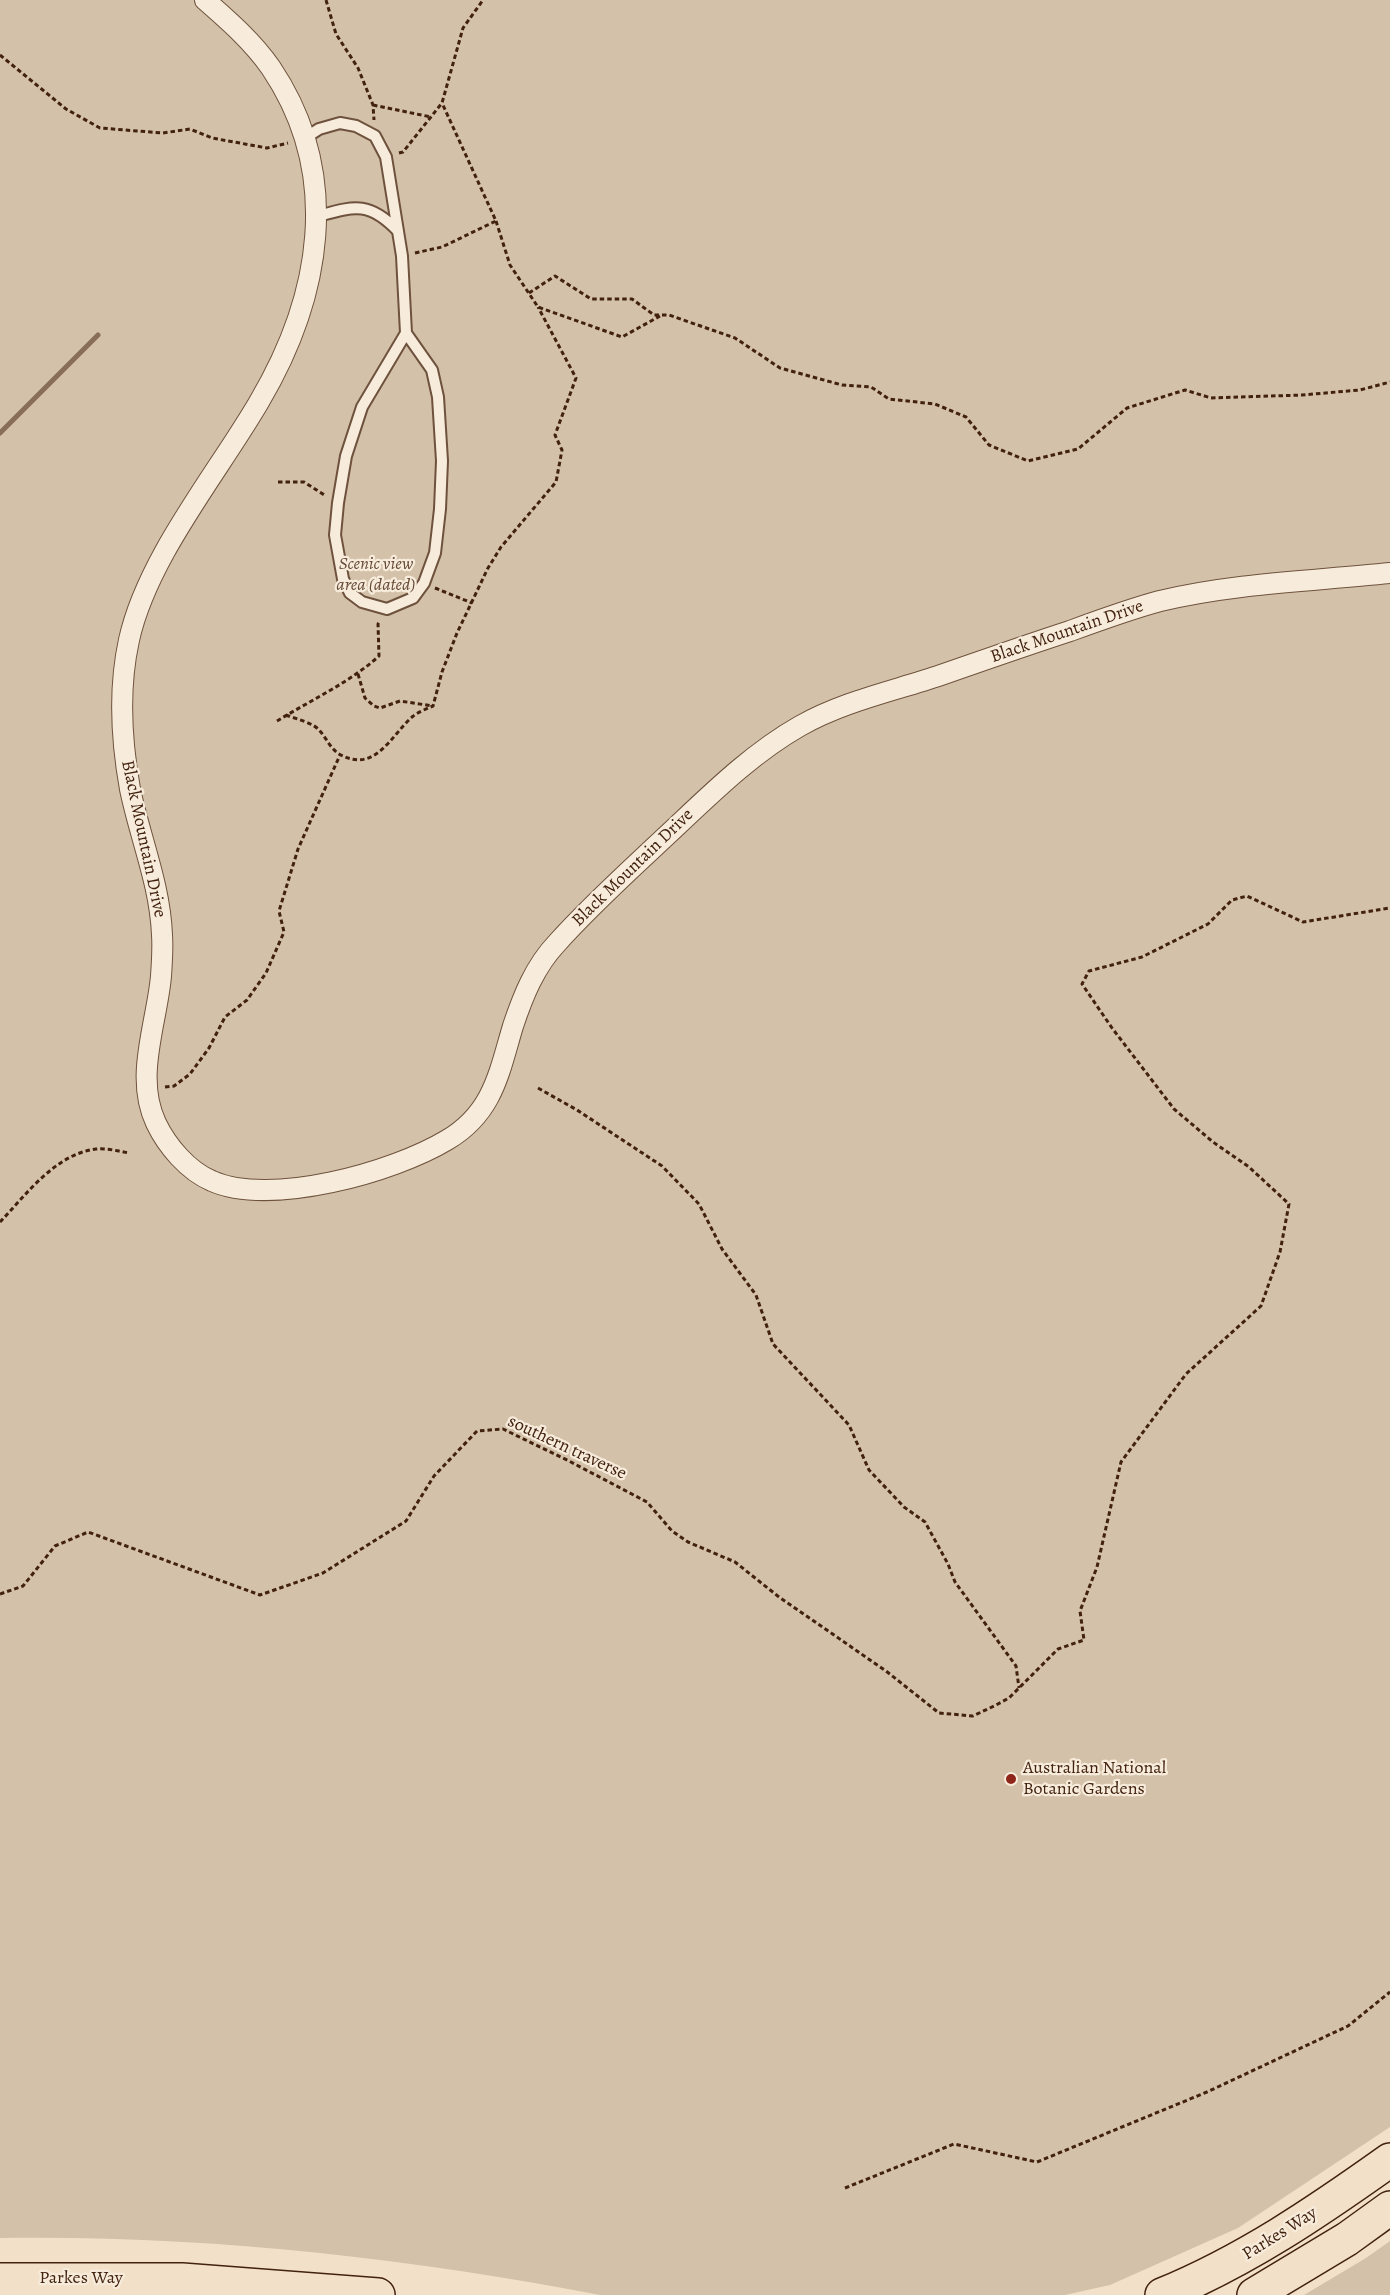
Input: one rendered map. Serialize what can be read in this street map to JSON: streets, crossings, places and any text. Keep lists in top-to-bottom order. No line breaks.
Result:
{"streets":{"highway":["Parkes Way"],"street":["Black Mountain Drive"],"path":["southern traverse"]},"parks":["Scenic view area (dated)"],"places":["Australian National Botanic Gardens"]}
